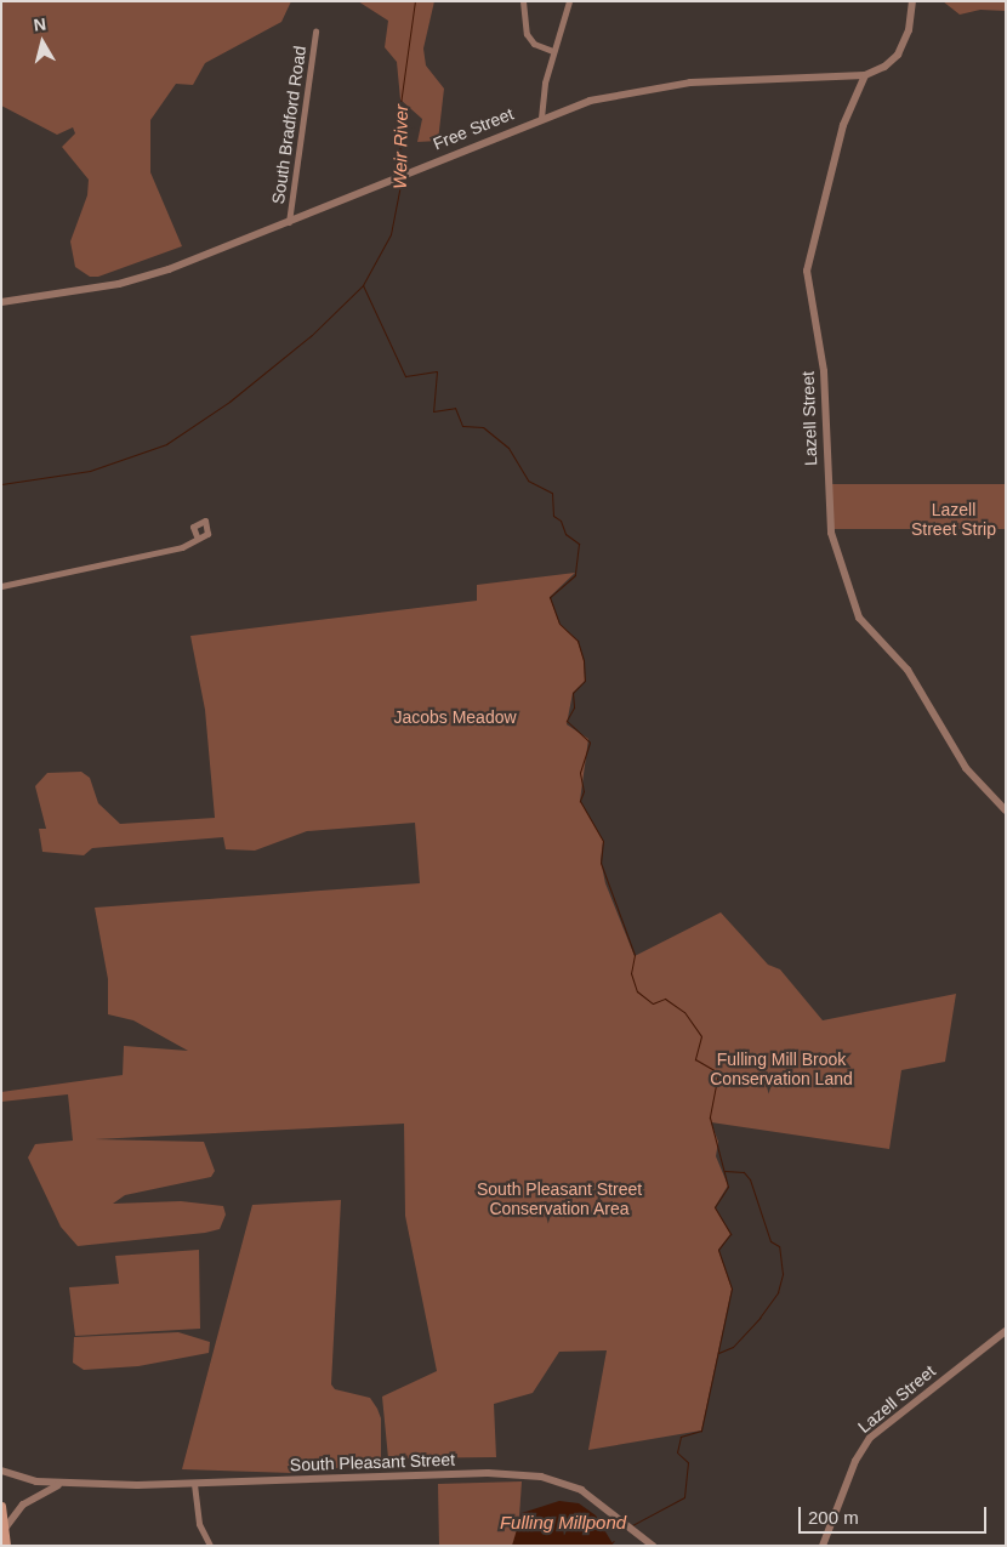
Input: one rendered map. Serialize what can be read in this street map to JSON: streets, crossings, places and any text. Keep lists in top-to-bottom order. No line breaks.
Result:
{"streets":{"street":["South Bradford Road","Free Street","Lazell Street","South Pleasant Street"]},"crossings":[["South Bradford Road","Free Street"],["Free Street","Lazell Street"]],"water":["Weir River","Fulling Millpond"],"parks":["Lazell Street Strip","Jacobs Meadow","Fulling Mill Brook Conservation Land","South Pleasant Street Conservation Area"],"scale_bar":"200 m","north":"top"}
